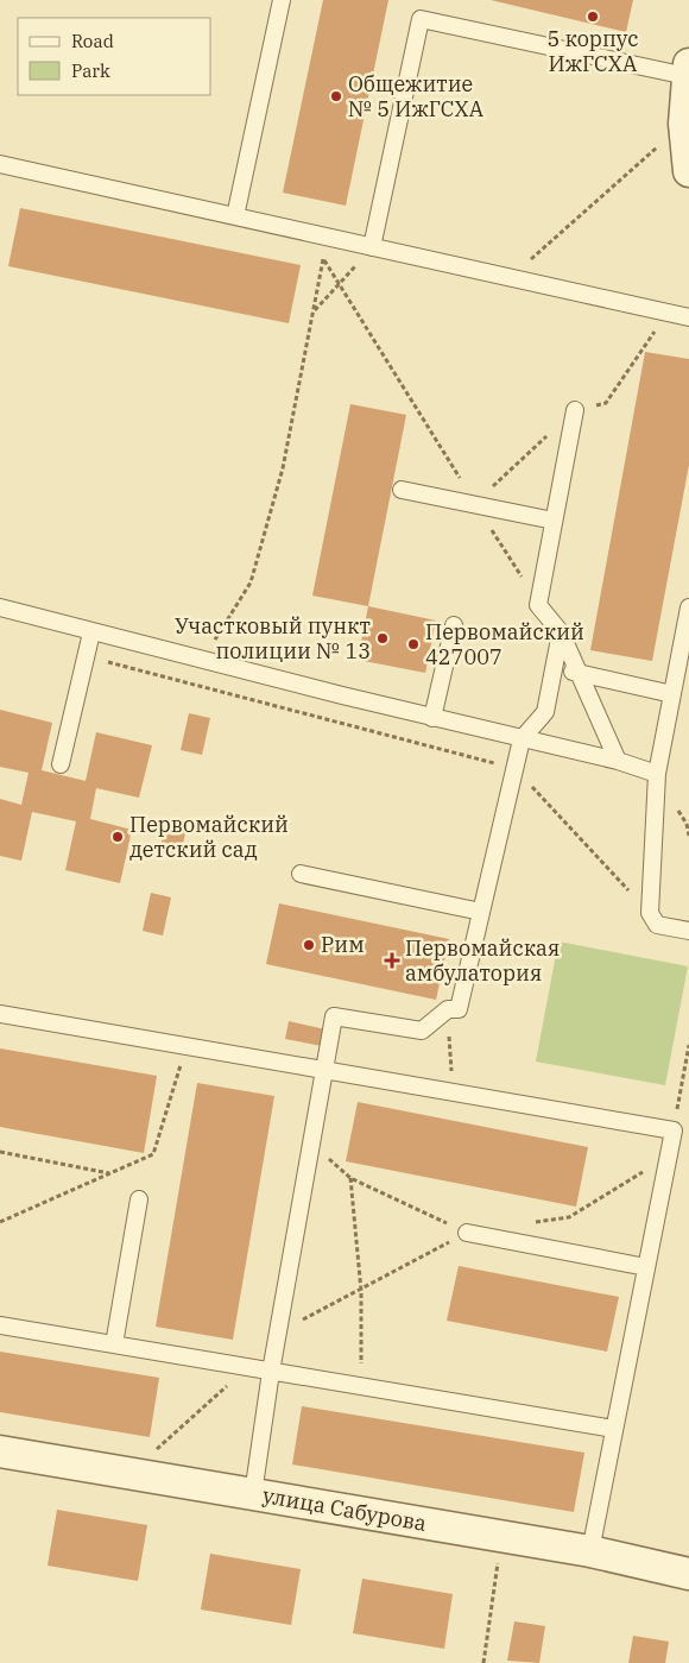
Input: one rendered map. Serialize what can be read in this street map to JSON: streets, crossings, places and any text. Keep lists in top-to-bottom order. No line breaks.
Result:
{"streets":{"street":["улица Сабурова"]},"places":{"other":["5 корпус ИжГСХА","Общежитие № 5 ИжГСХА","Участковый пункт полиции № 13","Первомайский 427007","Первомайский детский сад","Рим"],"health":["Первомайская амбулатория"]},"legend":["Road","Park"]}
